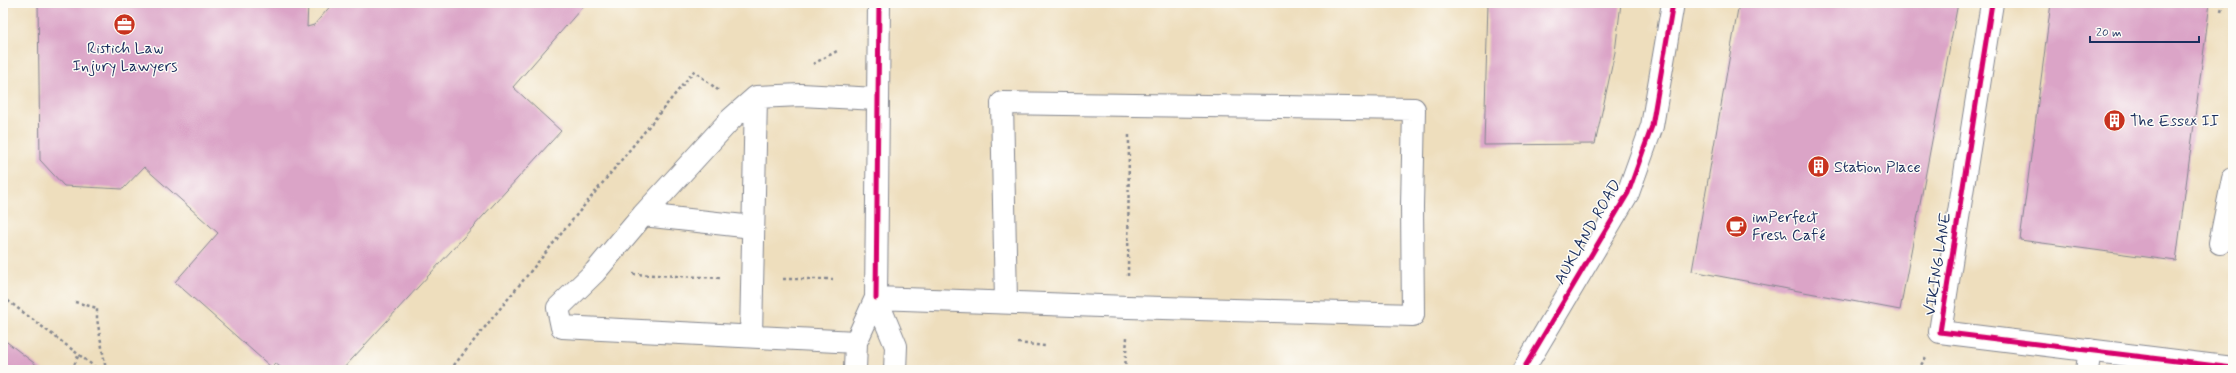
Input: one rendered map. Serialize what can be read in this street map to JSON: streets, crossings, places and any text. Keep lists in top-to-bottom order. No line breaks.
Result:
{"streets":{"street":["AUKLAND ROAD","VIKING LANE"]},"places":{"office":["Ristich Law Injury Lawyers"],"building":["The Essex II","Station Place"],"cafe":["imPerfect Fresh Café"]},"scale_bar":"20 m"}
